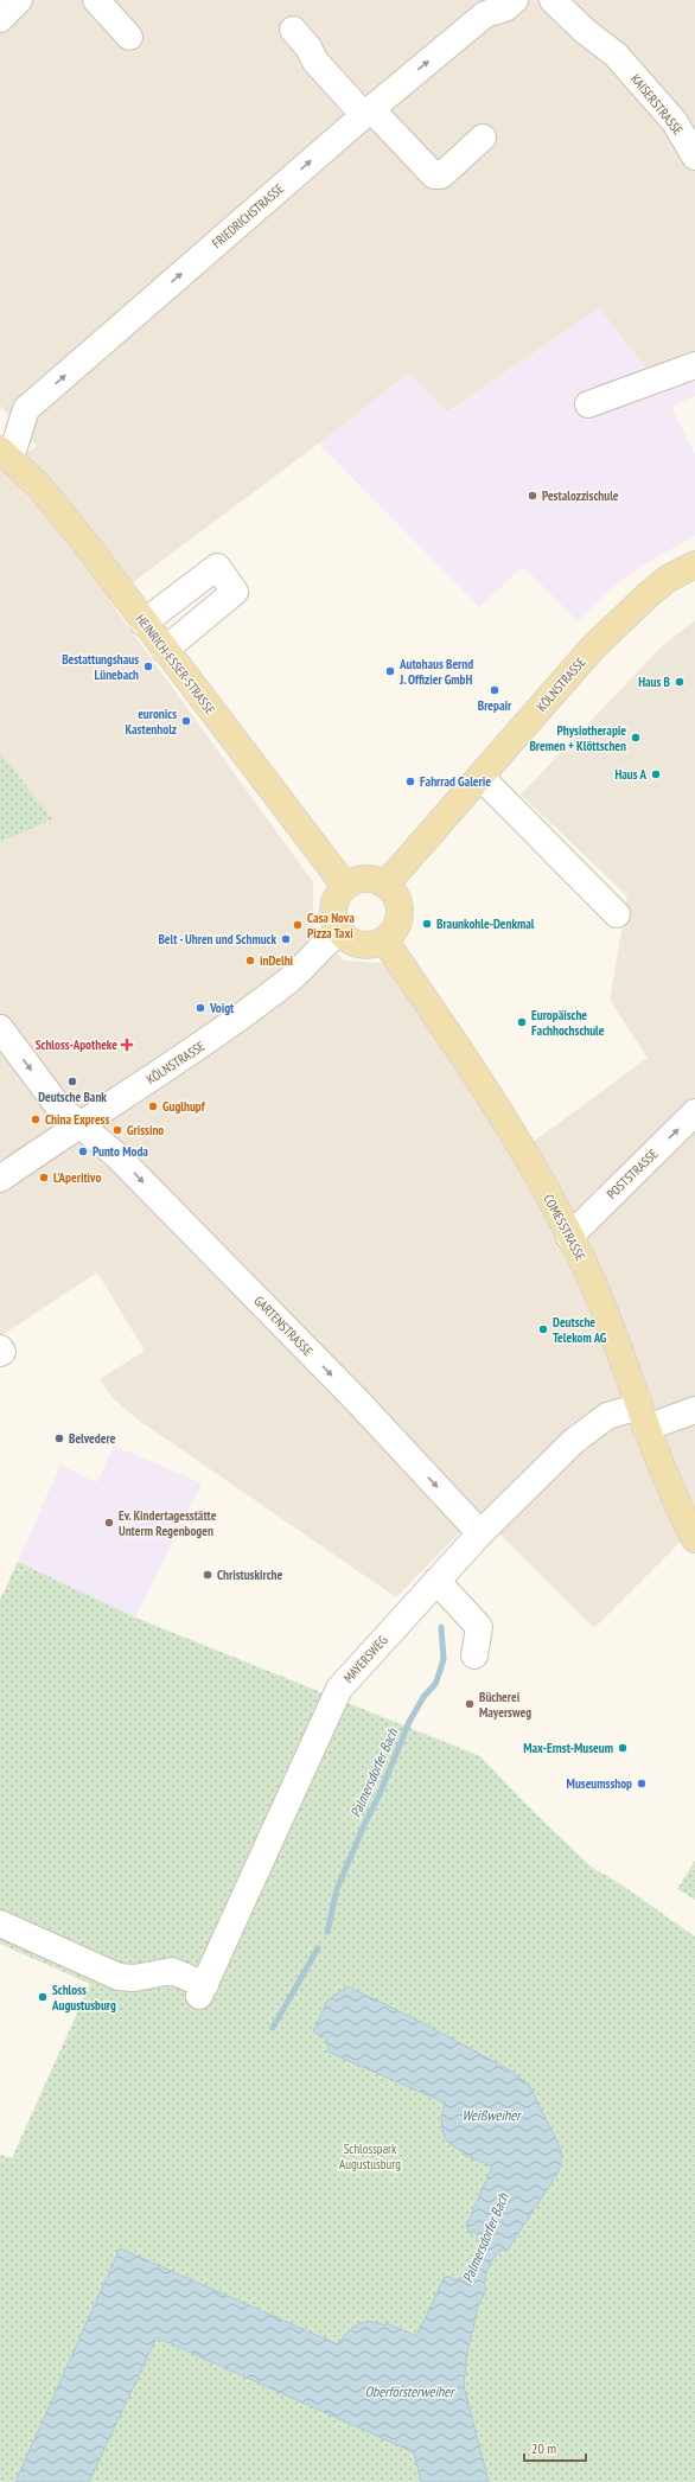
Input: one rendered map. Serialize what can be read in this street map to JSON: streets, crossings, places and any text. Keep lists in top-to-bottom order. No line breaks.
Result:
{"streets":{"main road":["HEINRICH-ESSER-STRASSE","KÖLNSTRASSE","COMESSTRASSE"],"street":["KAISERSTRASSE","FRIEDRICHSTRASSE","POSTSTRASSE","GARTENSTRASSE","MAYERSWEG"]},"crossings":[["FRIEDRICHSTRASSE","HEINRICH-ESSER-STRASSE"],["HEINRICH-ESSER-STRASSE","KÖLNSTRASSE"],["HEINRICH-ESSER-STRASSE","COMESSTRASSE"],["KÖLNSTRASSE","COMESSTRASSE"],["KÖLNSTRASSE","GARTENSTRASSE"],["POSTSTRASSE","COMESSTRASSE"],["COMESSTRASSE","MAYERSWEG"],["GARTENSTRASSE","MAYERSWEG"]],"one_way":["FRIEDRICHSTRASSE","POSTSTRASSE","GARTENSTRASSE"],"water":["Palmersdorfer Bach","Weißweiher","Oberförsterweiher"],"parks":["Schlosspark Augustusburg"],"places":{"other":["Pestalozzischule","Bestattungshaus Lünebach","Autohaus Bernd J. Offizier GmbH","Haus B","Brepair","euronics Kastenholz","Physiotherapie Bremen + Klöttschen","Haus A","Fahrrad Galerie","Braunkohle-Denkmal","Casa Nova Pizza Taxi","Belt - Uhren und Schmuck","inDelhi","Voigt","Europäische Fachhochschule","Deutsche Bank","Guglhupf","China Express","Grissino","Punto Moda","L'Aperitivo","Deutsche Telekom AG","Belvedere","Ev. Kindertagesstätte Unterm Regenbogen","Christuskirche","Bücherei Mayersweg","Max-Ernst-Museum","Museumsshop","Schloss Augustusburg"],"health":["Schloss-Apotheke"]},"scale_bar":"20 m"}
